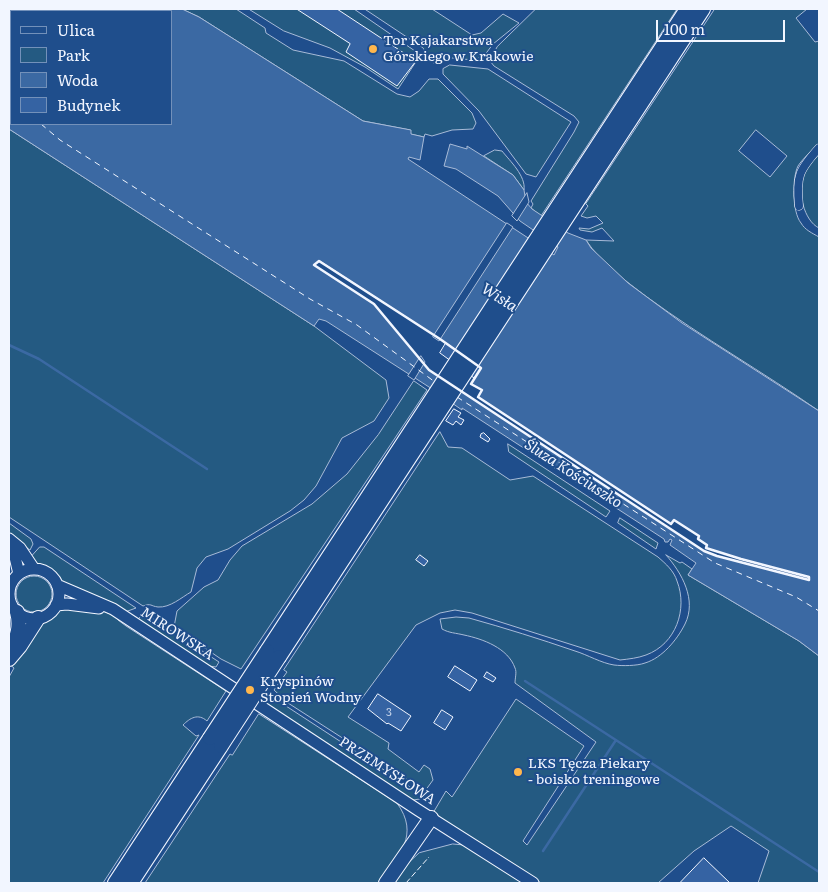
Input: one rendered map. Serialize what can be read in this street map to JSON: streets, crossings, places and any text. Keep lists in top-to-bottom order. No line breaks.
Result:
{"streets":{"main road":["MIROWSKA","PRZEMYSŁOWA"]},"crossings":[["MIROWSKA","PRZEMYSŁOWA"]],"water":["Wisła","Śluza Kościuszko"],"places":["Tor Kajakarstwa Górskiego w Krakowie","Kryspinów Stopień Wodny","LKS Tęcza Piekary - boisko treningowe"],"house_numbers":["3"],"legend":["Ulica","Park","Woda","Budynek"],"scale_bar":"100 m"}
